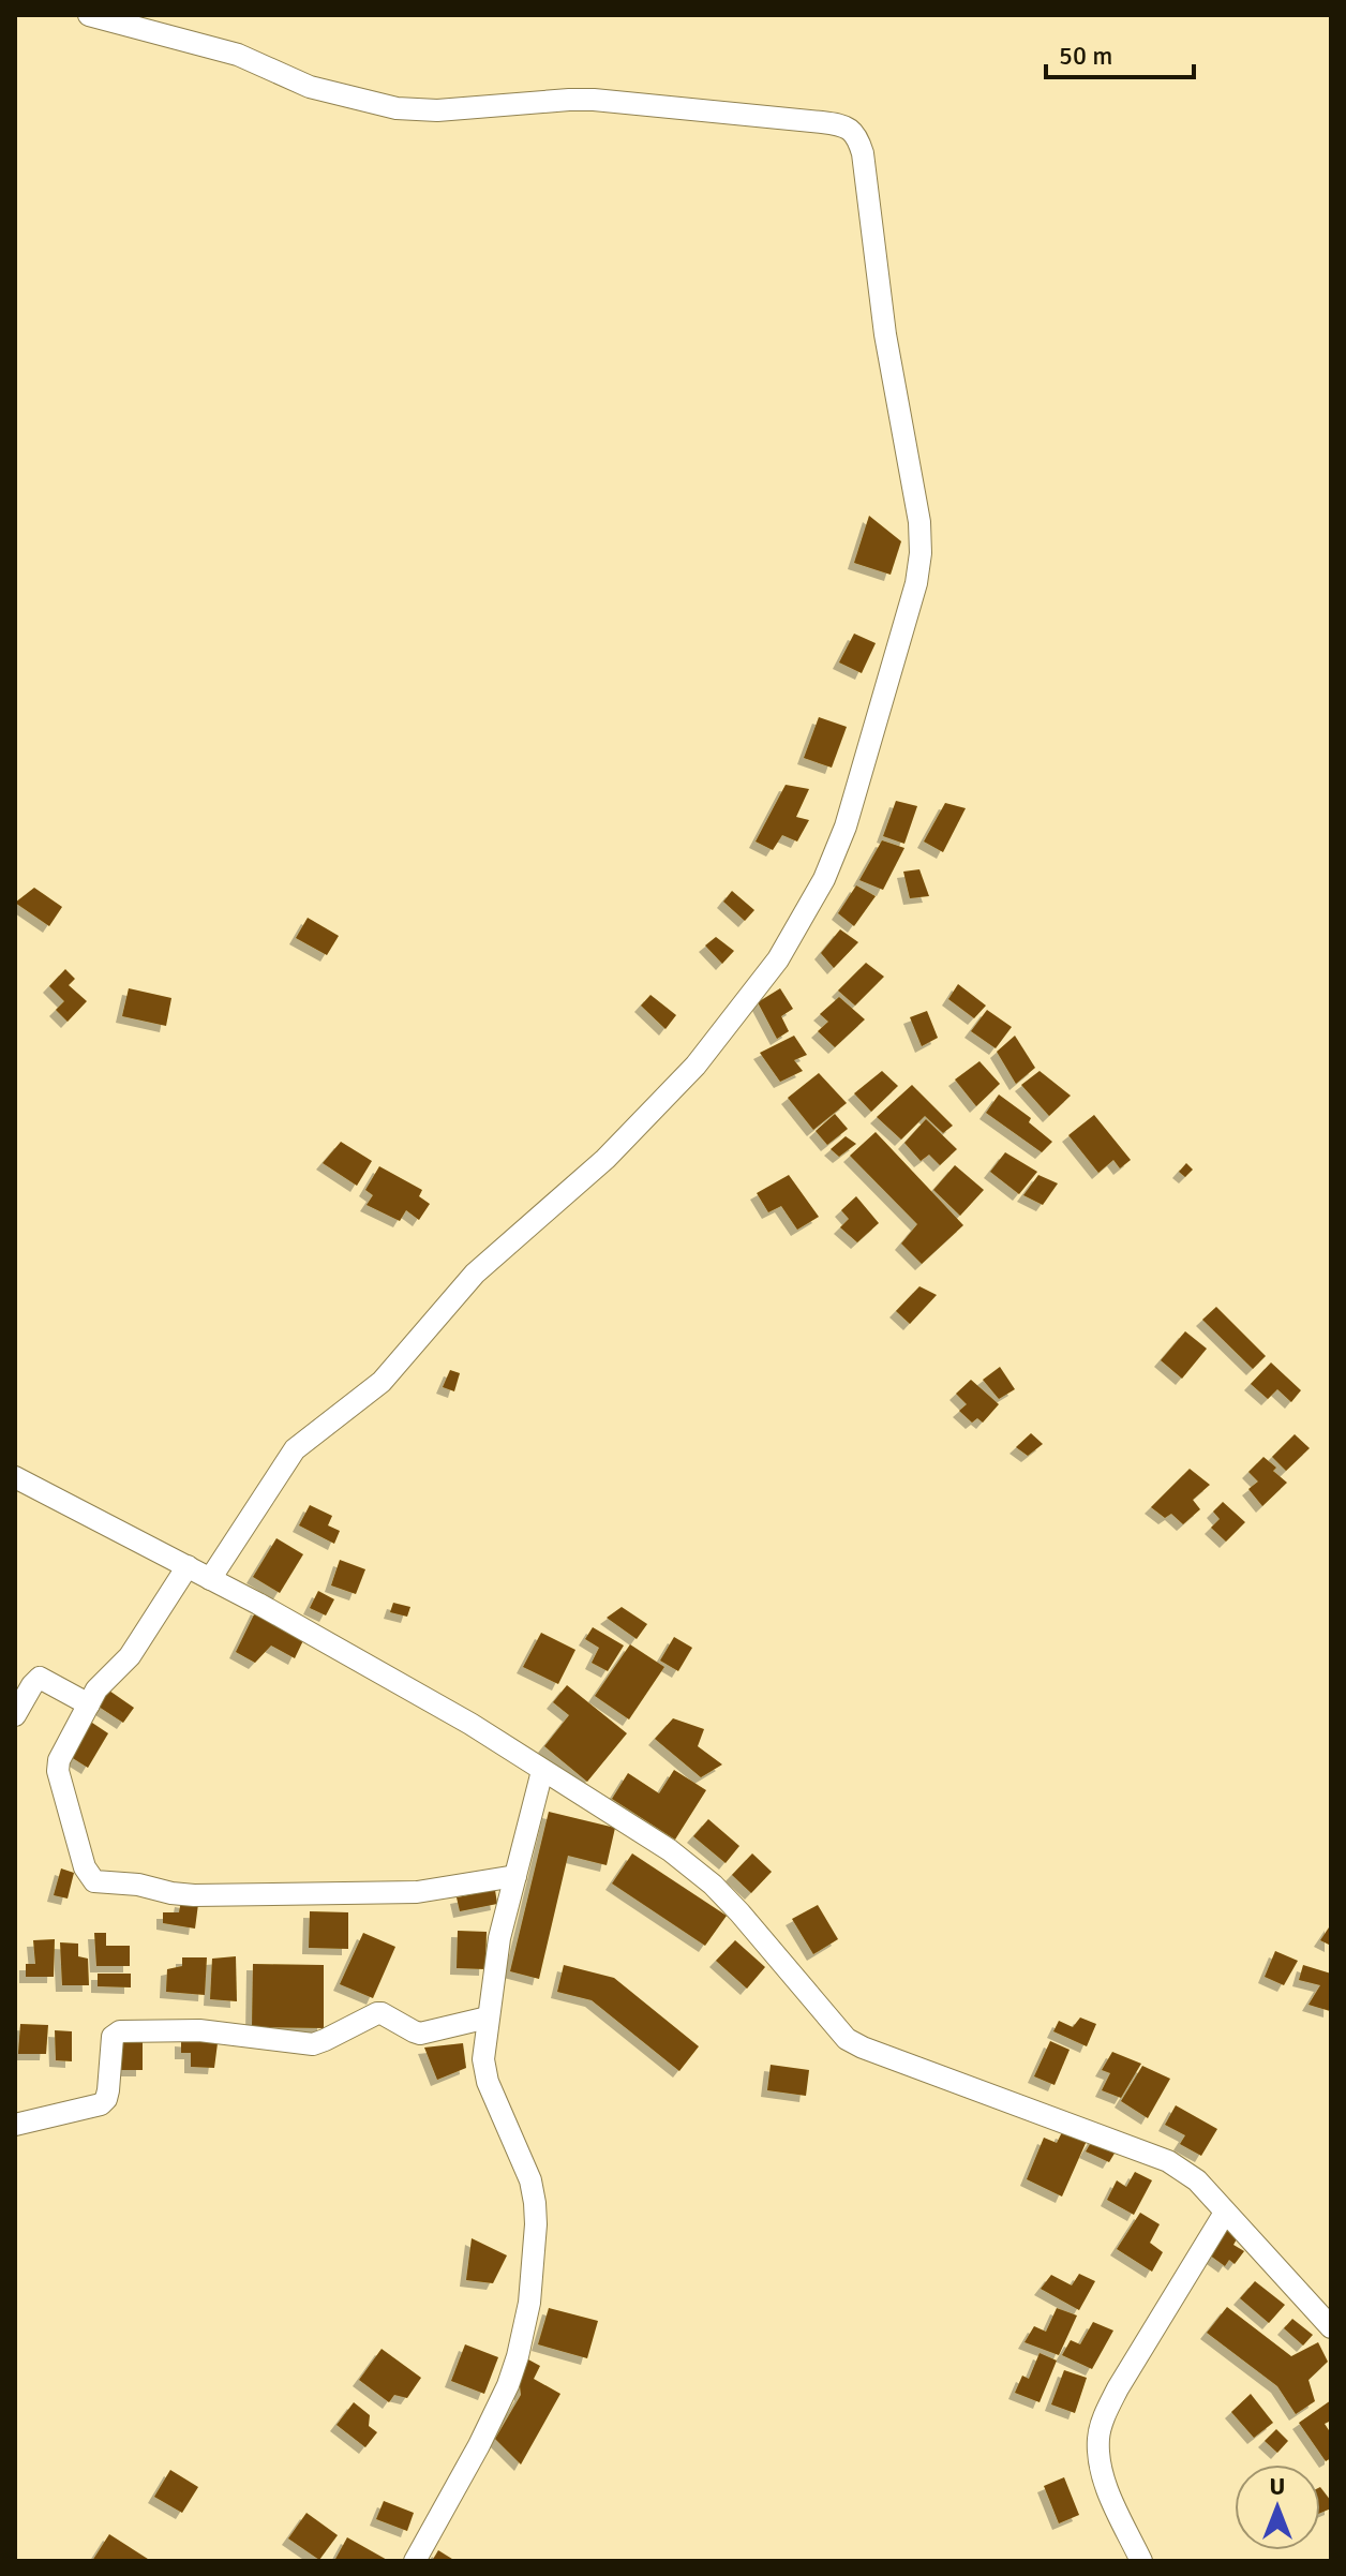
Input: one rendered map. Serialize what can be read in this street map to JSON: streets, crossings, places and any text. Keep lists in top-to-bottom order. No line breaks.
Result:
{"scale_bar":"50 m","north":"top"}
